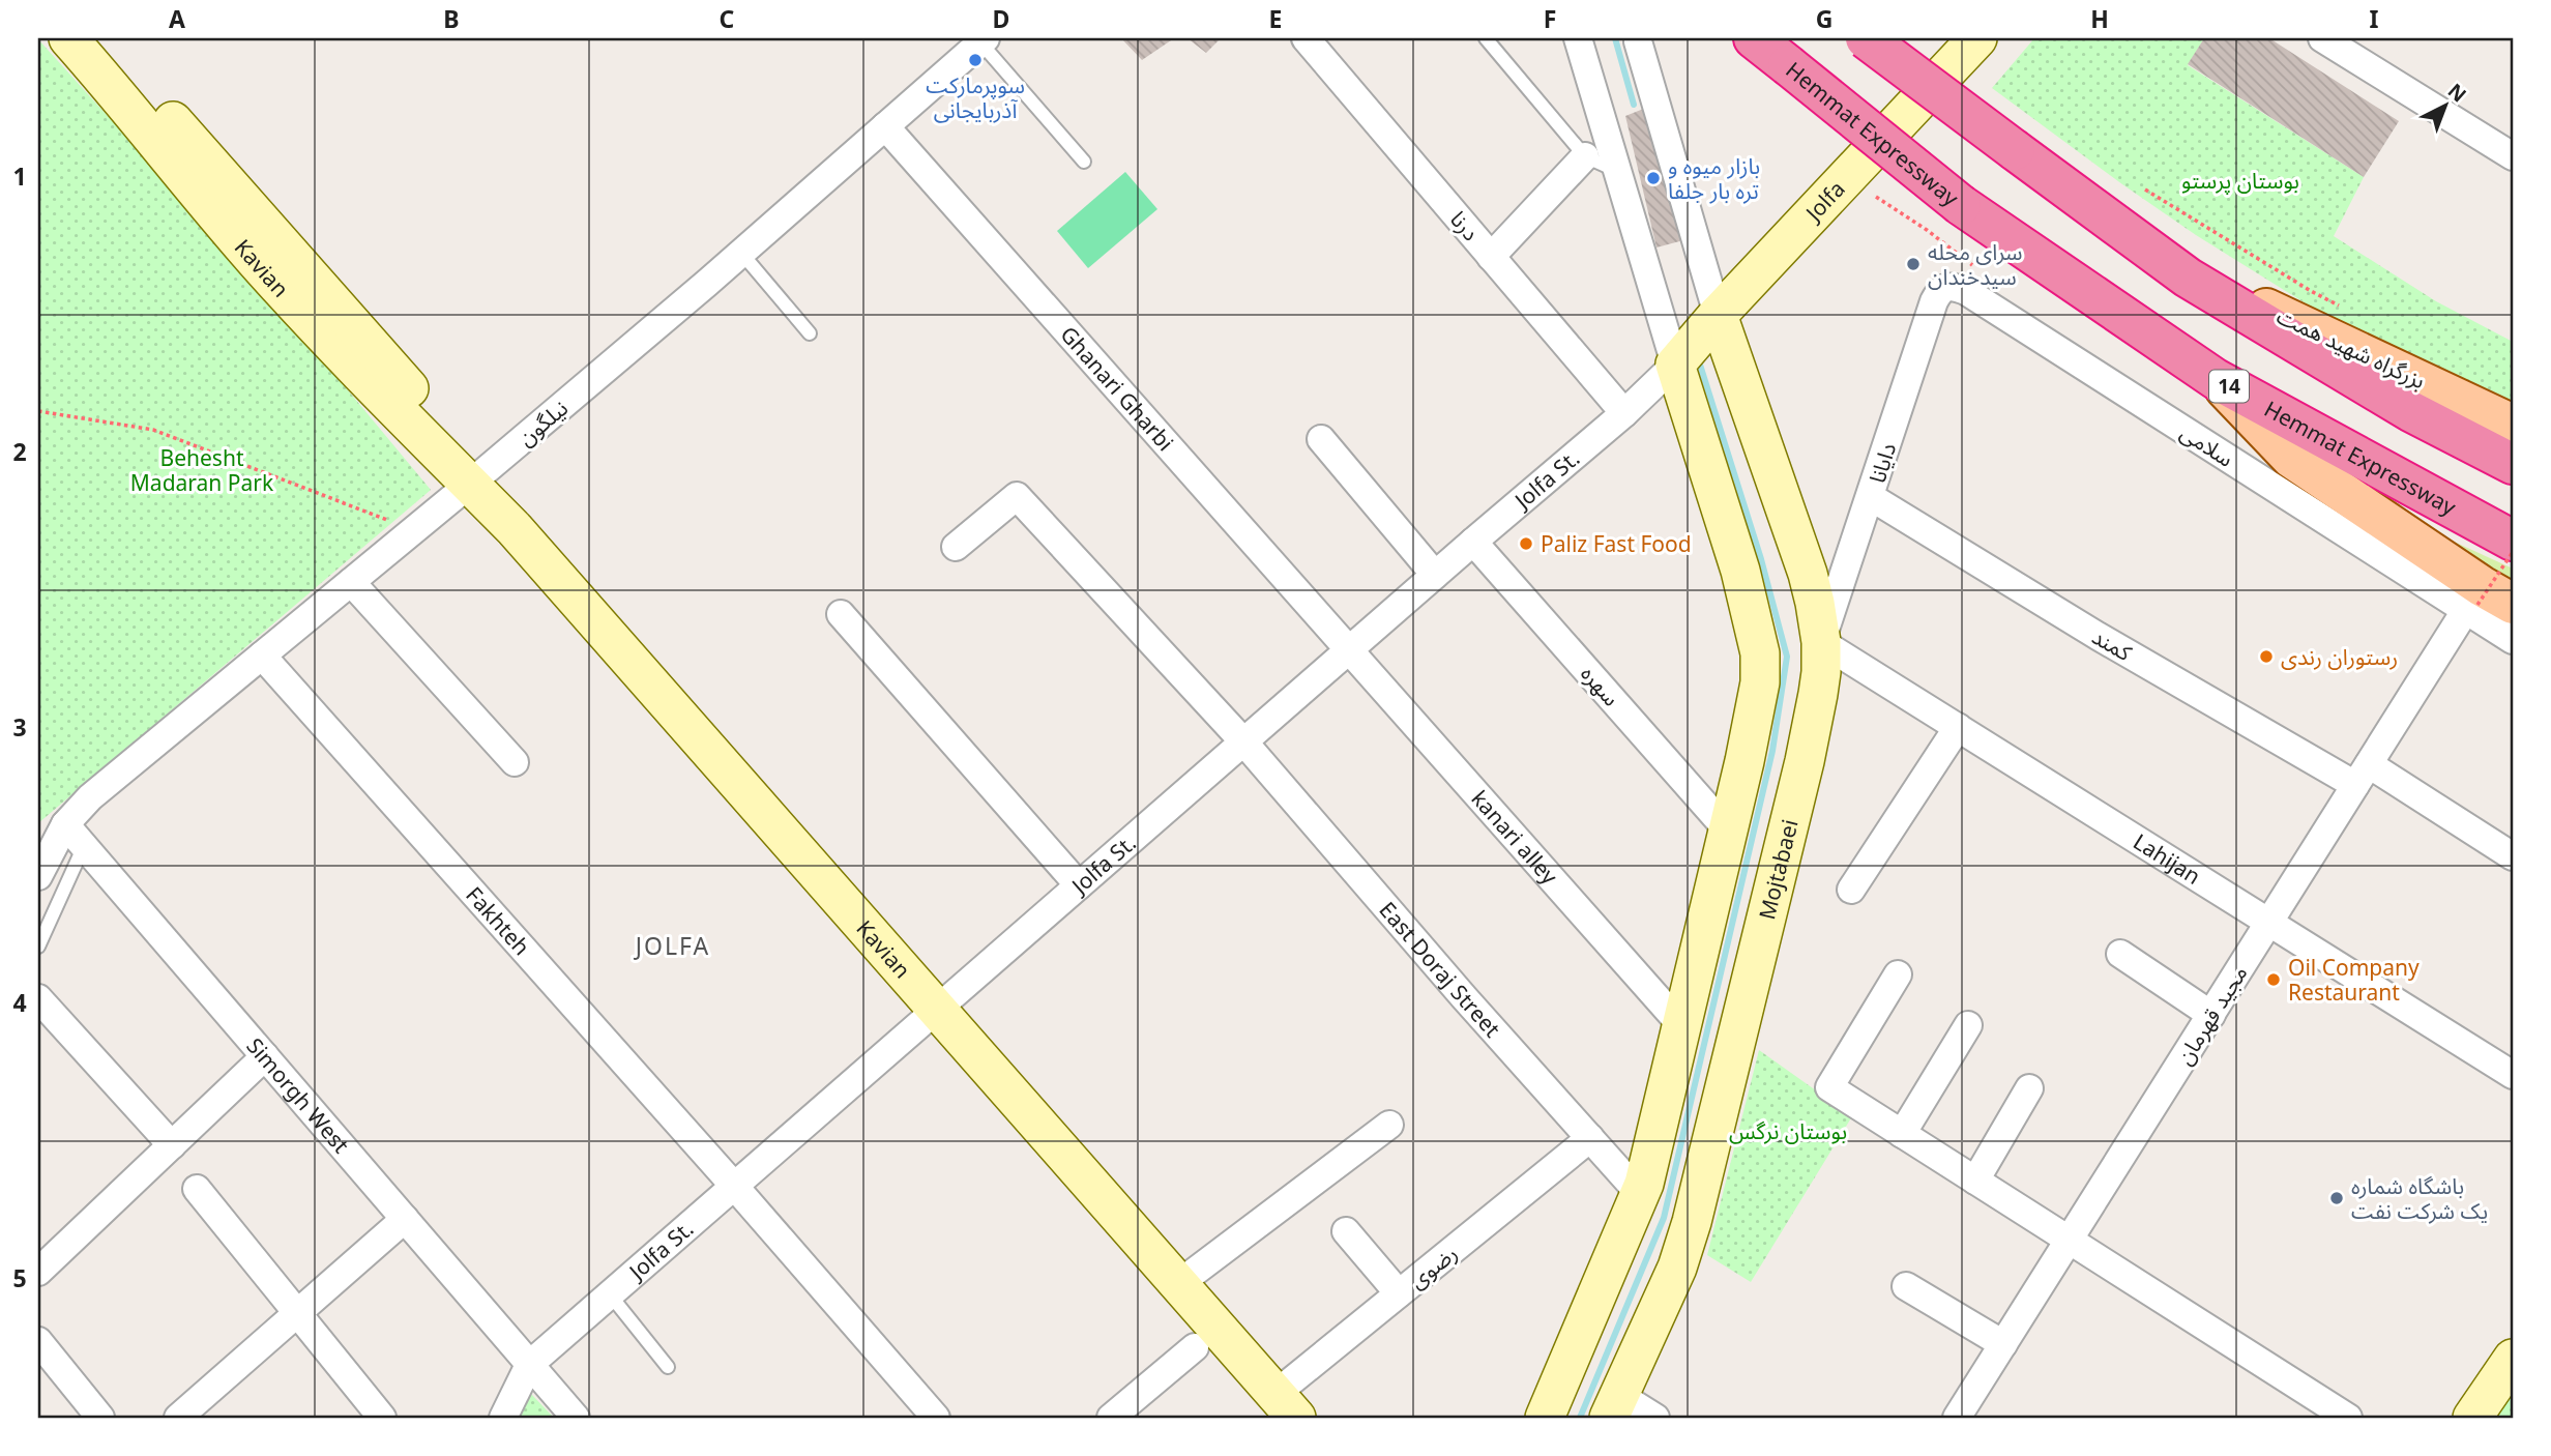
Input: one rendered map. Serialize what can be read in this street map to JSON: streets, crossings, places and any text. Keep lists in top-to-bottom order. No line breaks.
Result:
{"streets":{"highway":["Hemmat Expressway","14"],"main road":["Jolfa","Kavian","بزرگراه شهید همت","Mojtabaei"],"street":["درنا","Ghanari Gharbi","نیلگون","سلامی","دایانا","Jolfa St.","کمند","سهره","kanari alley","Lahijan","Fakhteh","East Doraj Street","مجید قهرمان","Simorgh West","رضوی"]},"crossings":[["Jolfa","Jolfa St."],["Jolfa","Mojtabaei"],["درنا","Jolfa St."],["Kavian","نیلگون"],["Kavian","Jolfa St."],["Kavian","رضوی"],["Ghanari Gharbi","نیلگون"],["Ghanari Gharbi","Jolfa St."],["Ghanari Gharbi","kanari alley"],["نیلگون","Fakhteh"],["نیلگون","Simorgh West"],["سلامی","دایانا"],["سلامی","مجید قهرمان"],["دایانا","کمند"],["دایانا","Lahijan"],["دایانا","Mojtabaei"],["Jolfa St.","سهره"],["Jolfa St.","kanari alley"],["Jolfa St.","Fakhteh"],["Jolfa St.","East Doraj Street"],["Jolfa St.","Simorgh West"],["کمند","مجید قهرمان"],["Lahijan","Mojtabaei"],["Lahijan","مجید قهرمان"],["East Doraj Street","رضوی"]],"districts":["JOLFA"],"parks":["بوستان پرستو","Behesht Madaran Park","بوستان نرگس"],"places":["سوپرمارکت آذربایجانی","بازار میوه و تره بار جلفا","سرای محله سیدخندان","Paliz Fast Food","رستوران رندی","Oil Company Restaurant","باشگاه شماره یک شرکت نفت"],"north":"top right","grid":{"columns":["A","B","C","D","E","F","G","H","I"],"rows":["1","2","3","4","5"]}}
